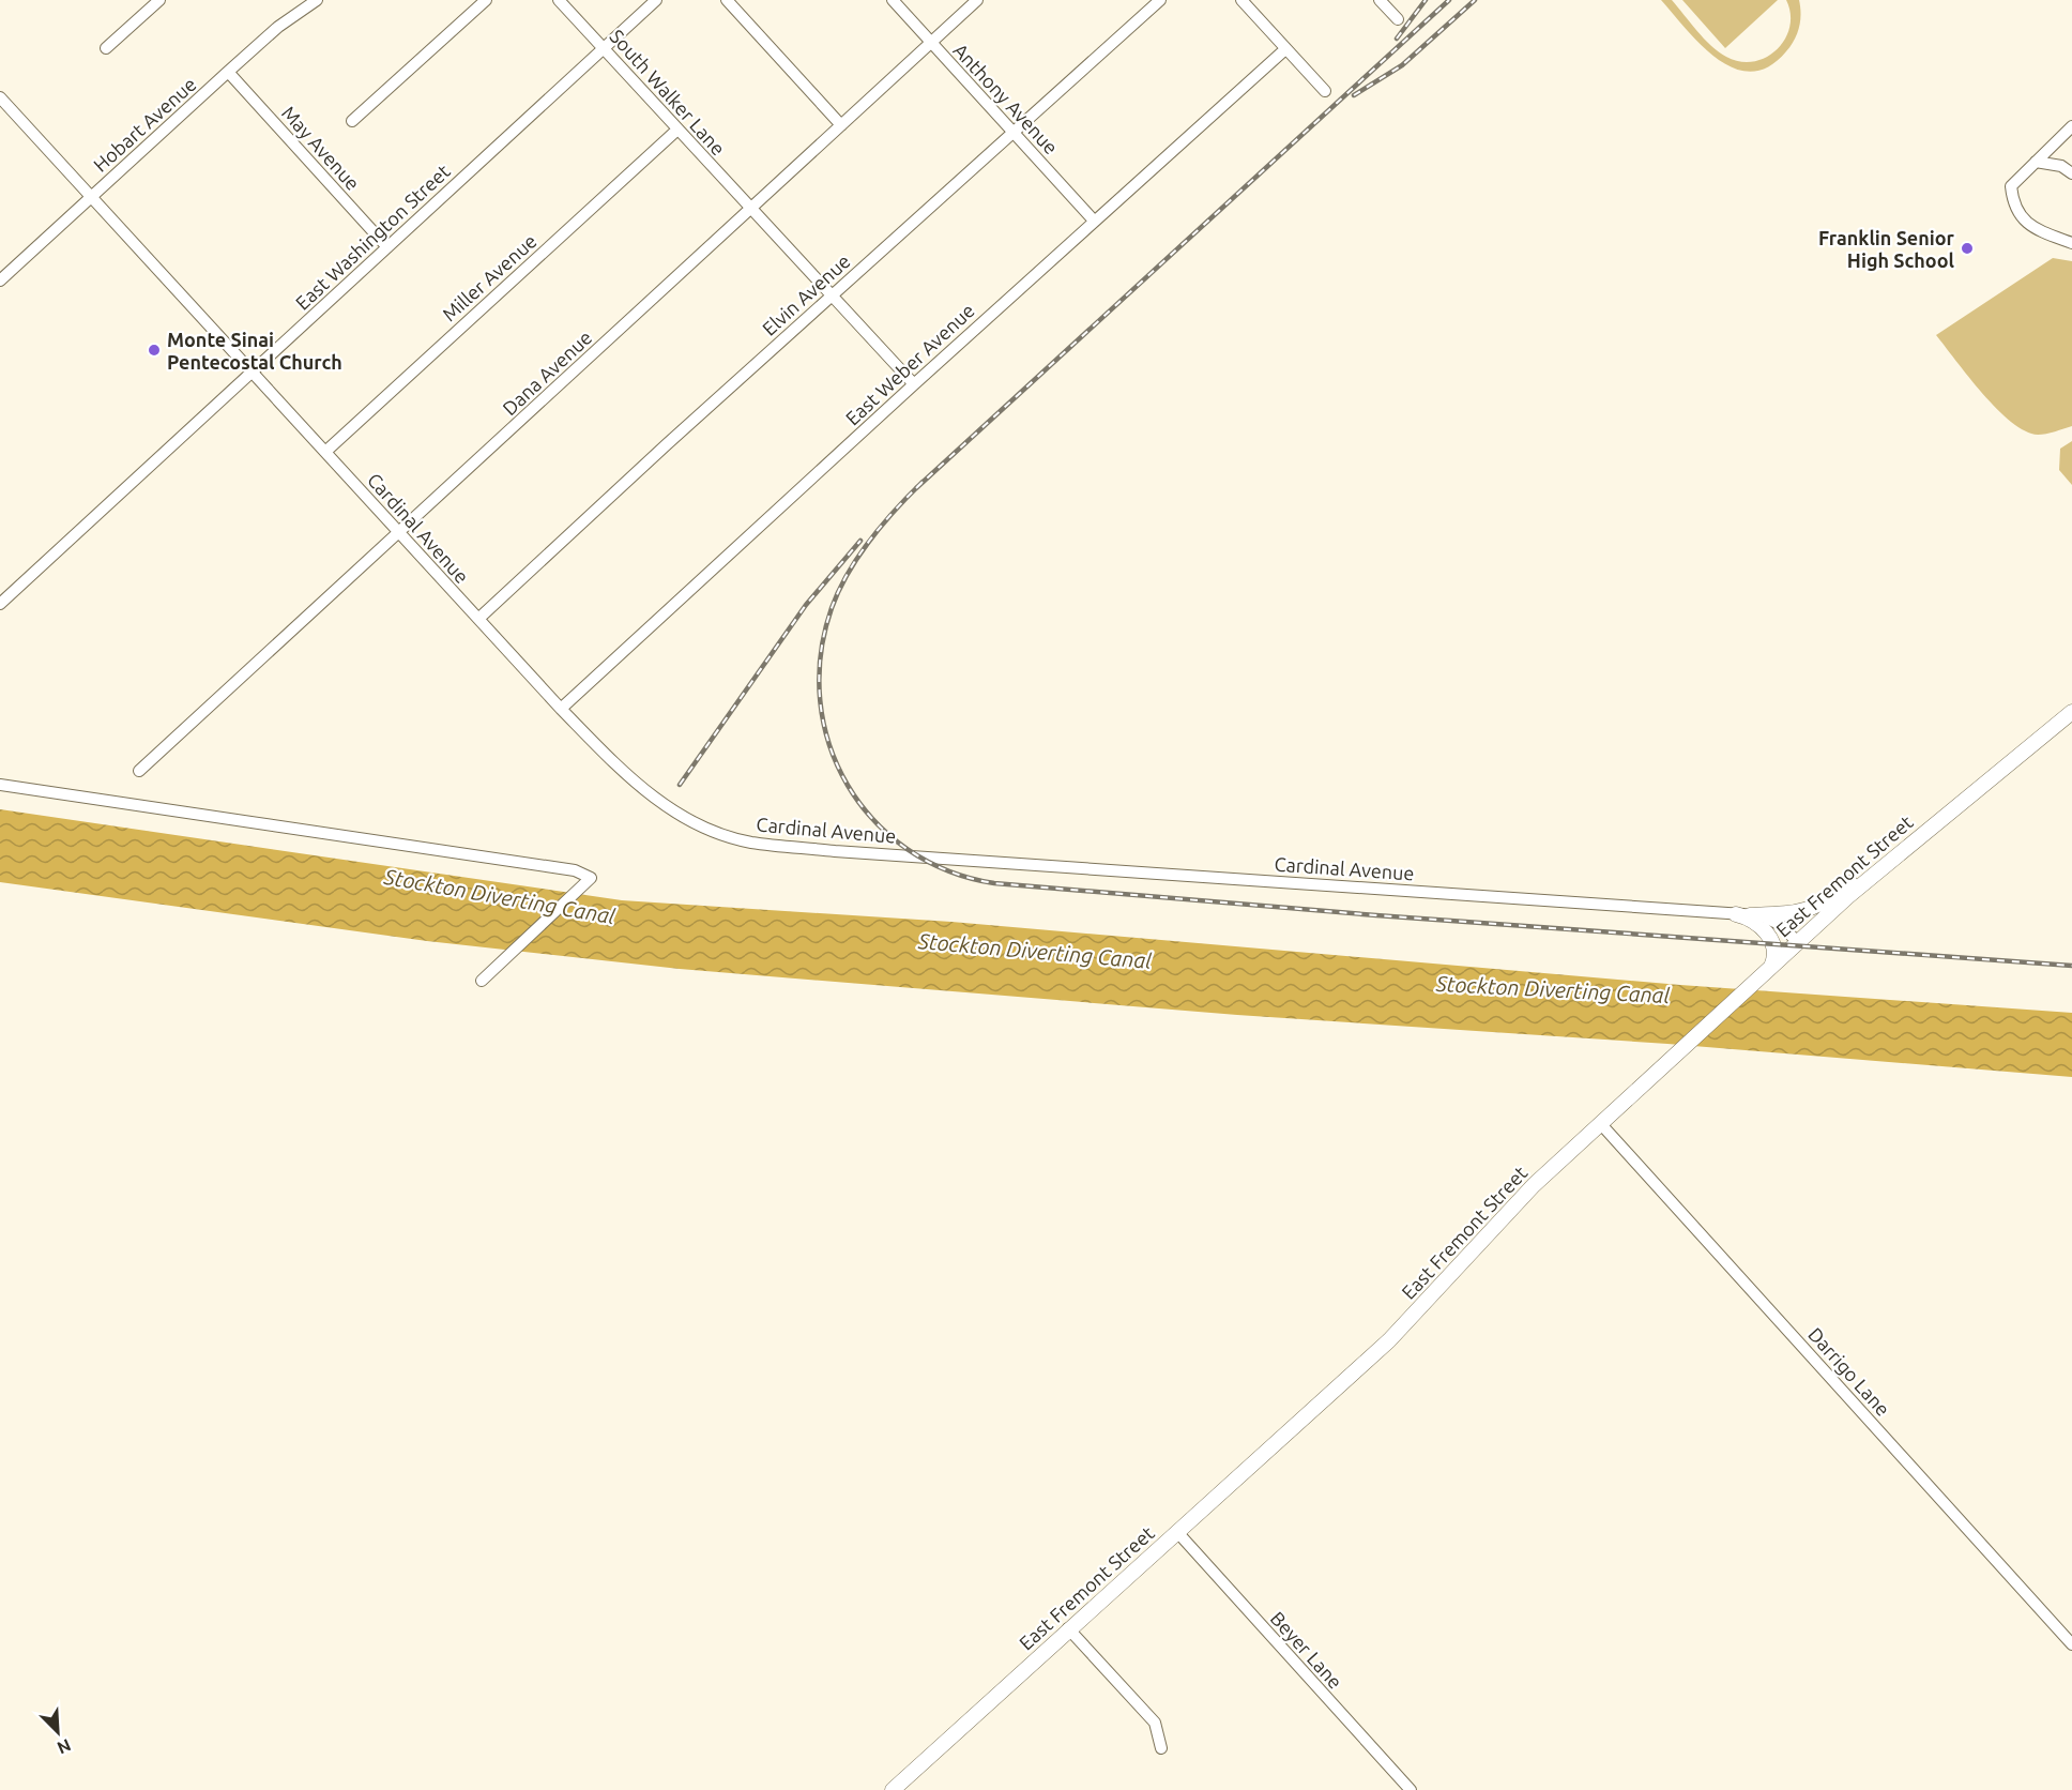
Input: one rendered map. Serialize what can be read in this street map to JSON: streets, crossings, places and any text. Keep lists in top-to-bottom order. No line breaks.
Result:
{"streets":{"main road":["East Fremont Street"],"street":["South Walker Lane","Anthony Avenue","Hobart Avenue","May Avenue","East Washington Street","Miller Avenue","Elvin Avenue","East Weber Avenue","Dana Avenue","Cardinal Avenue","Darrigo Lane","Beyer Lane"]},"crossings":[["South Walker Lane","East Washington Street"],["South Walker Lane","Miller Avenue"],["South Walker Lane","Elvin Avenue"],["South Walker Lane","East Weber Avenue"],["South Walker Lane","Dana Avenue"],["Anthony Avenue","Elvin Avenue"],["Anthony Avenue","East Weber Avenue"],["Anthony Avenue","Dana Avenue"],["Hobart Avenue","May Avenue"],["Hobart Avenue","Cardinal Avenue"],["May Avenue","East Washington Street"],["East Washington Street","Cardinal Avenue"],["Miller Avenue","Cardinal Avenue"],["Elvin Avenue","Cardinal Avenue"],["East Weber Avenue","Cardinal Avenue"],["Dana Avenue","Cardinal Avenue"],["Cardinal Avenue","East Fremont Street"],["East Fremont Street","Darrigo Lane"],["East Fremont Street","Beyer Lane"]],"water":["Stockton Diverting Canal"],"places":["Franklin Senior High School","Monte Sinai Pentecostal Church"],"north":"bottom right"}
